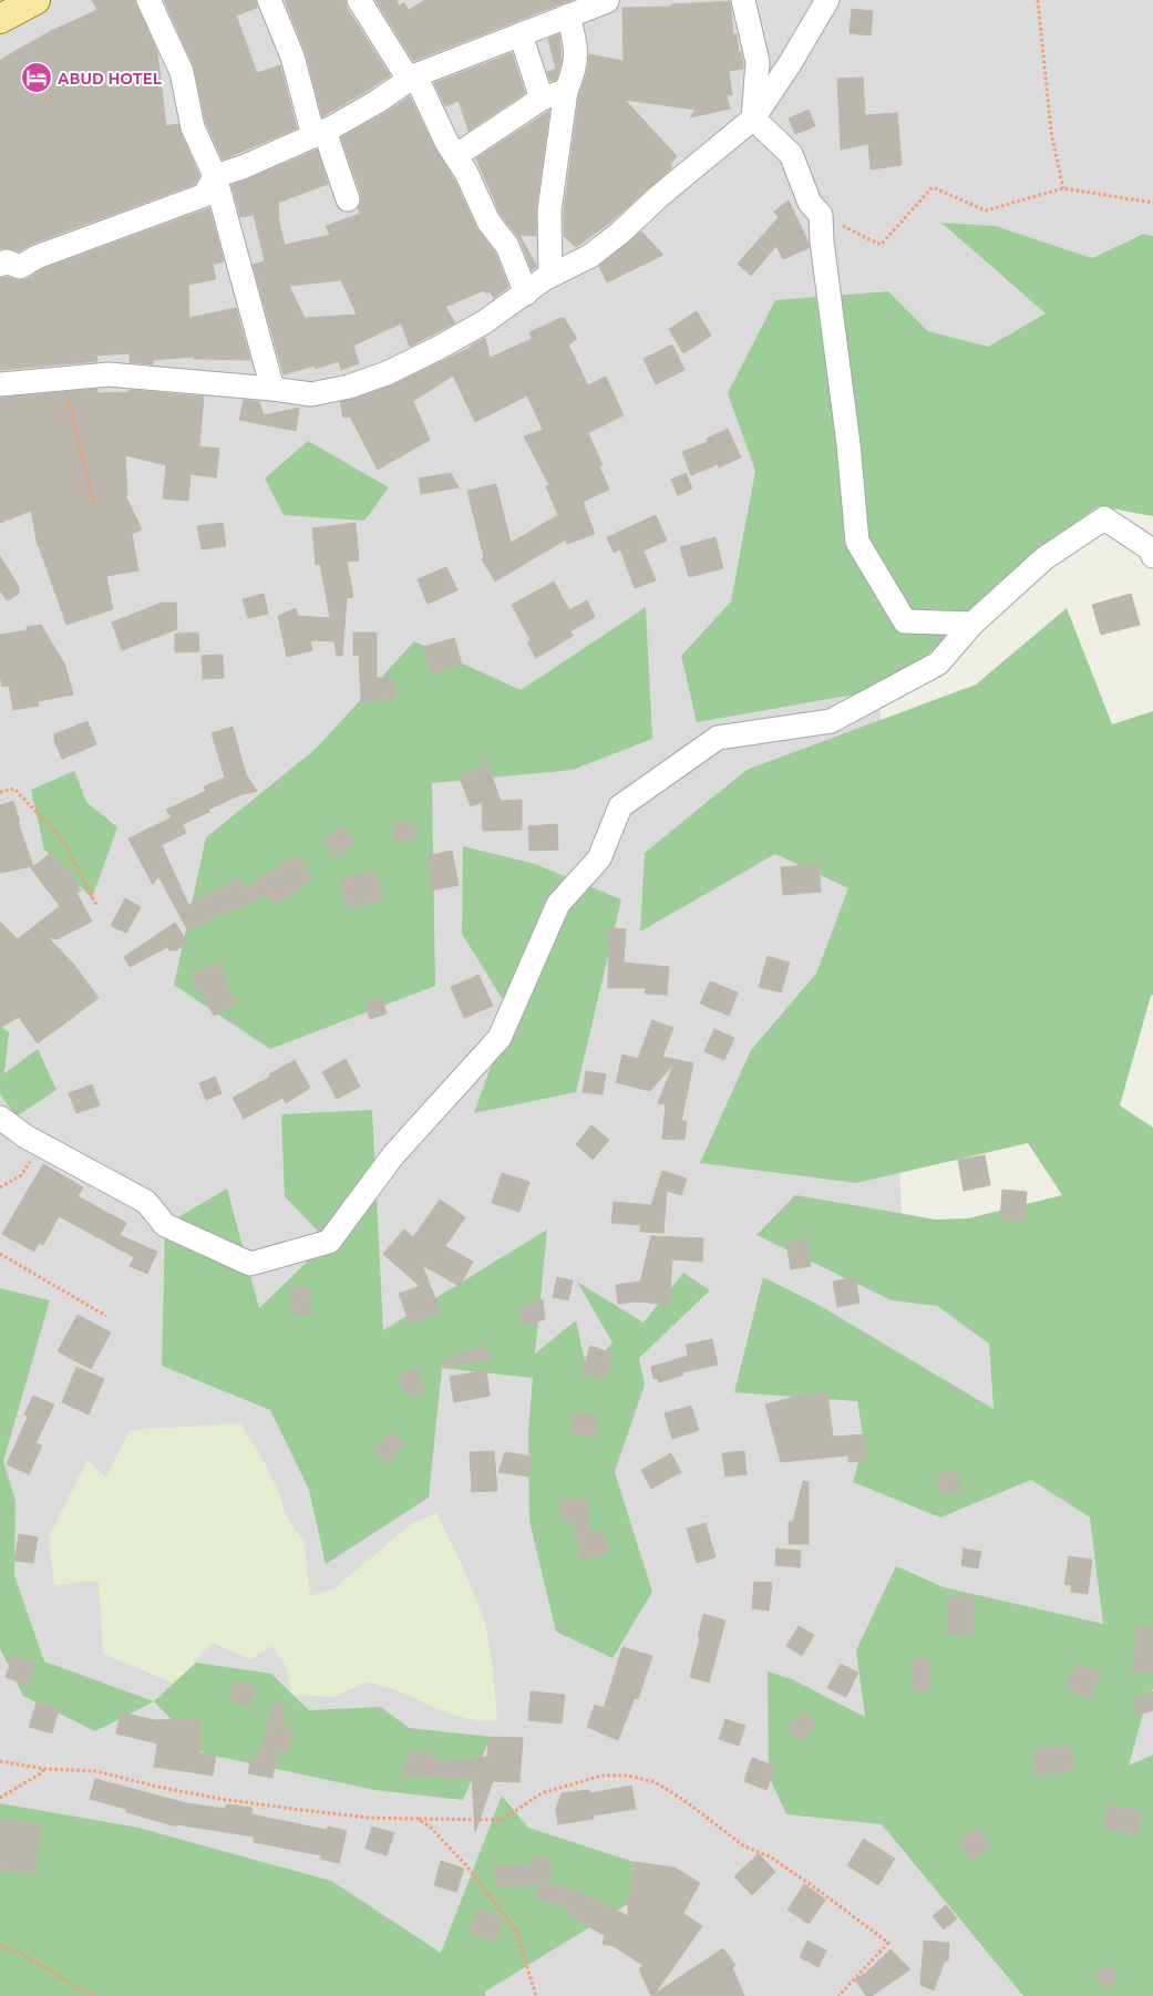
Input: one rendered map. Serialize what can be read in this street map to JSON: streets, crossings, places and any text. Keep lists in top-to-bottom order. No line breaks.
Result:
{"places":{"hotel":["ABUD HOTEL"]}}
